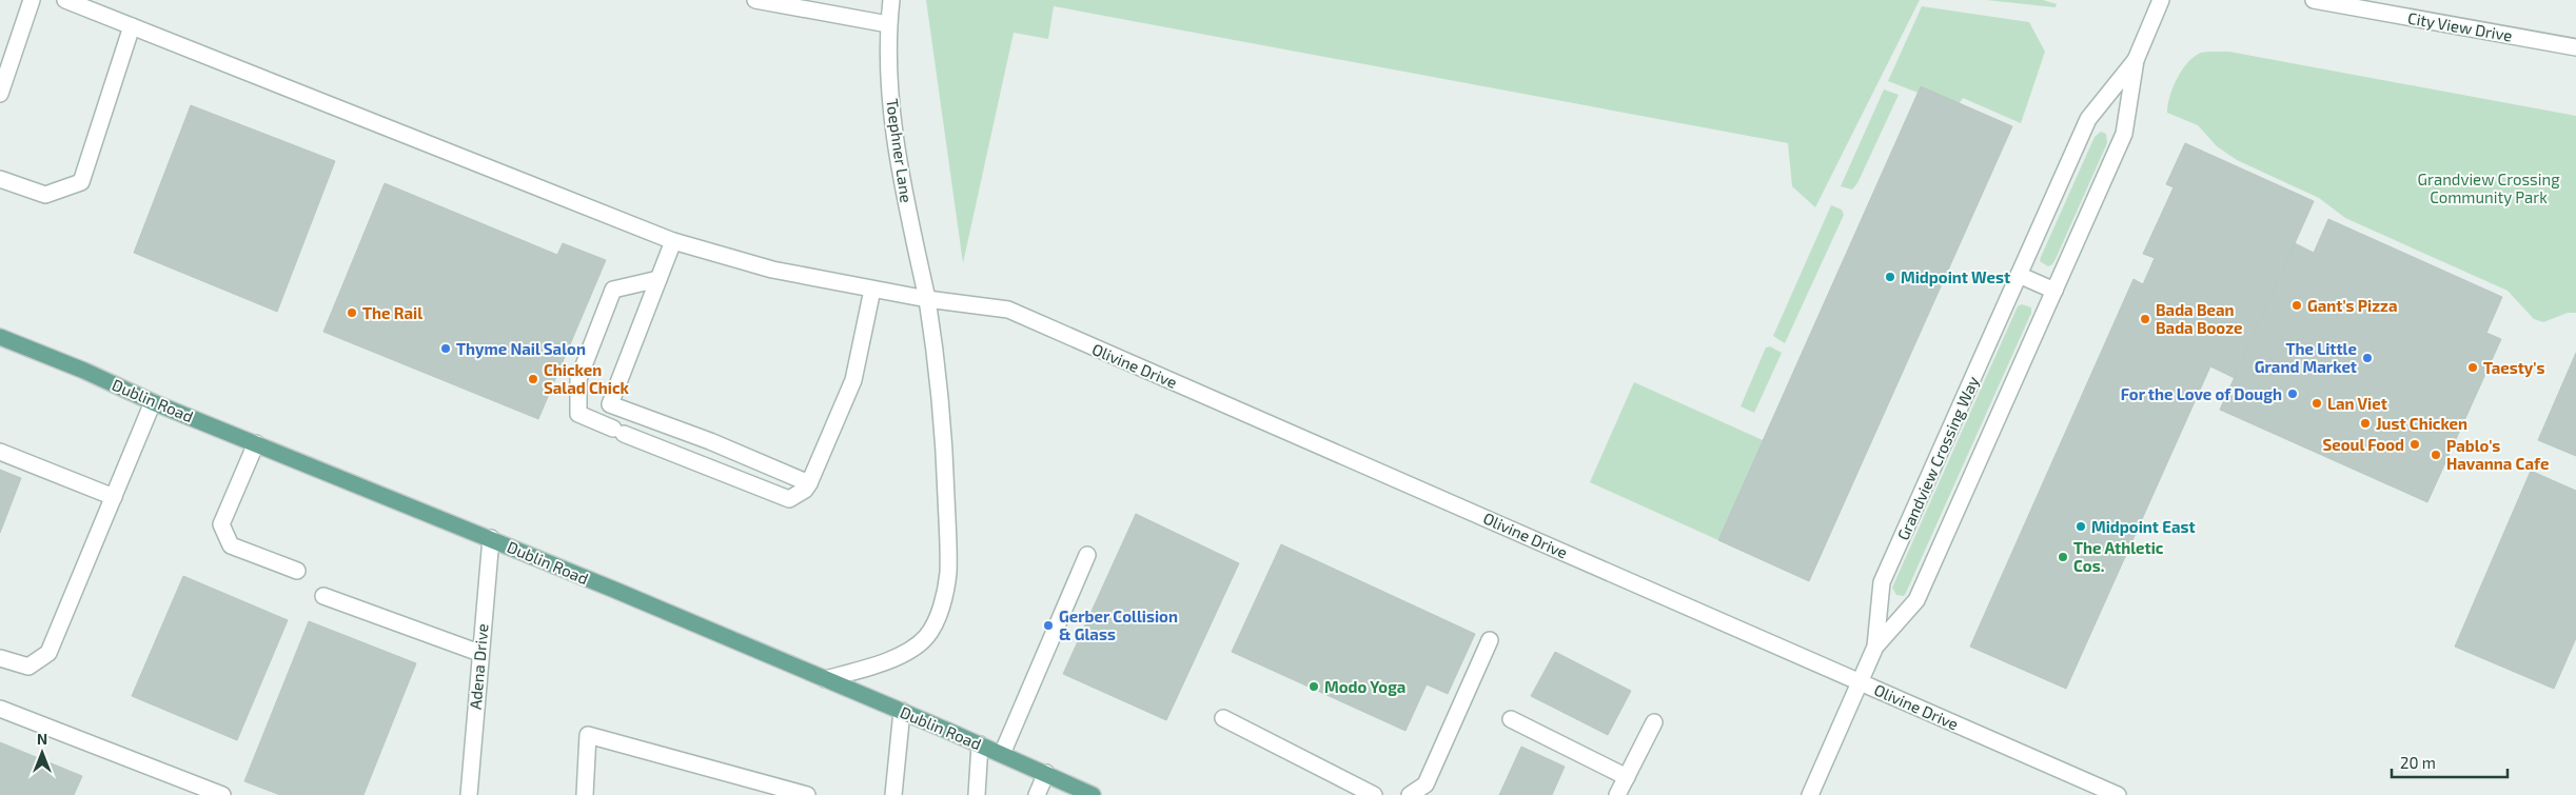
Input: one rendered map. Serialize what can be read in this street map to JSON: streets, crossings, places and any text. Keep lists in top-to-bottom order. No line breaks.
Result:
{"streets":{"main road":["Dublin Road"],"street":["City View Drive","Toephner Lane","Olivine Drive","Grandview Crossing Way","Adena Drive"]},"crossings":[["Toephner Lane","Olivine Drive"],["Toephner Lane","Dublin Road"],["Olivine Drive","Grandview Crossing Way"],["Dublin Road","Adena Drive"]],"parks":["Grandview Crossing Community Park"],"places":["Midpoint West","Gant's Pizza","The Rail","Bada Bean Bada Booze","Thyme Nail Salon","The Little Grand Market","Taesty's","Chicken Salad Chick","For the Love of Dough","Lan Viet","Just Chicken","Seoul Food","Pablo's Havanna Cafe","Midpoint East","The Athletic Cos.","Gerber Collision & Glass","Modo Yoga"],"scale_bar":"20 m","north":"top"}
